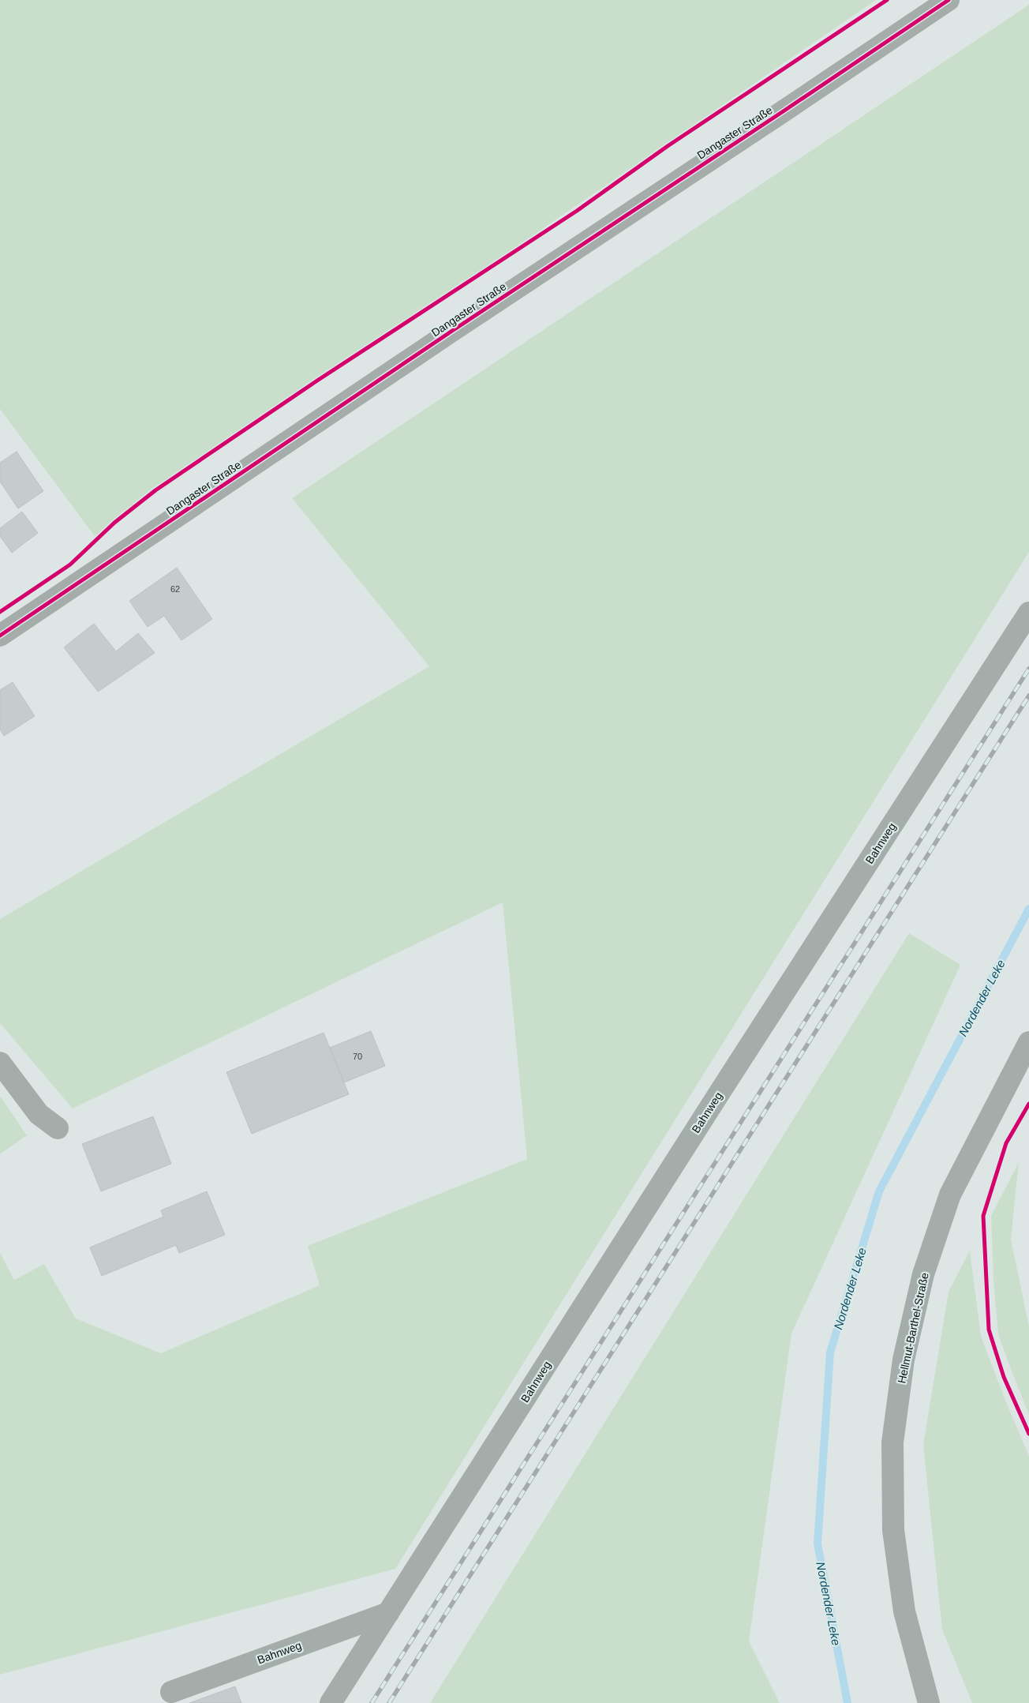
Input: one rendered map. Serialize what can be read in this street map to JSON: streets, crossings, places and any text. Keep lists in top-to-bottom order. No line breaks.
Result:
{"streets":{"street":["Dangaster Straße","Bahnweg","Hellmut-Barthel-Straße"]},"water":["Nordender Leke"],"house_numbers":["62","70"]}
